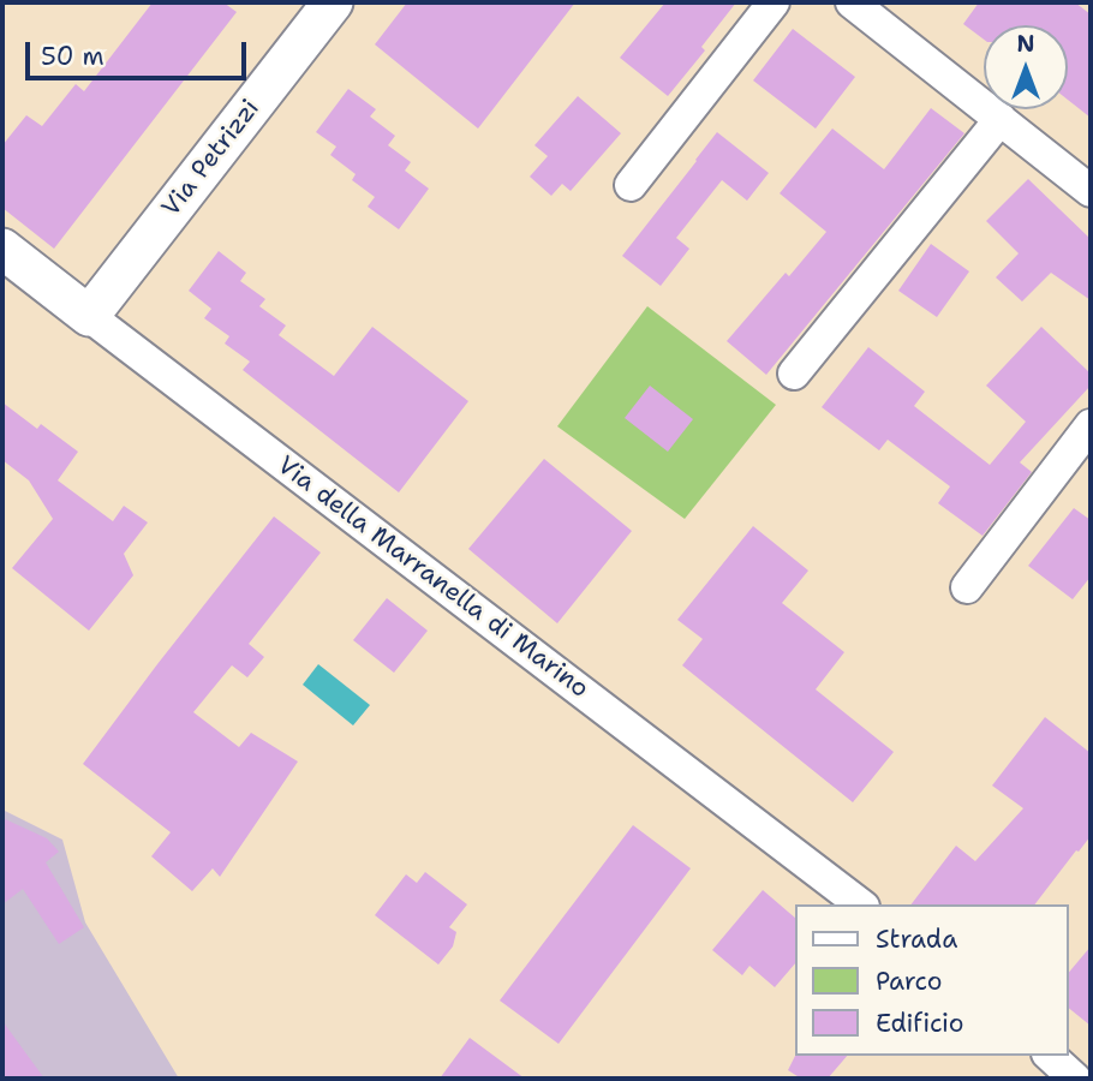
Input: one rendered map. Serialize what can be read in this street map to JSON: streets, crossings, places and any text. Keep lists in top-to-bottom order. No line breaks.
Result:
{"streets":{"street":["Via Petrizzi","Via della Marranella di Marino"]},"crossings":[["Via Petrizzi","Via della Marranella di Marino"]],"legend":["Strada","Parco","Edificio"],"scale_bar":"50 m","north":"top"}
